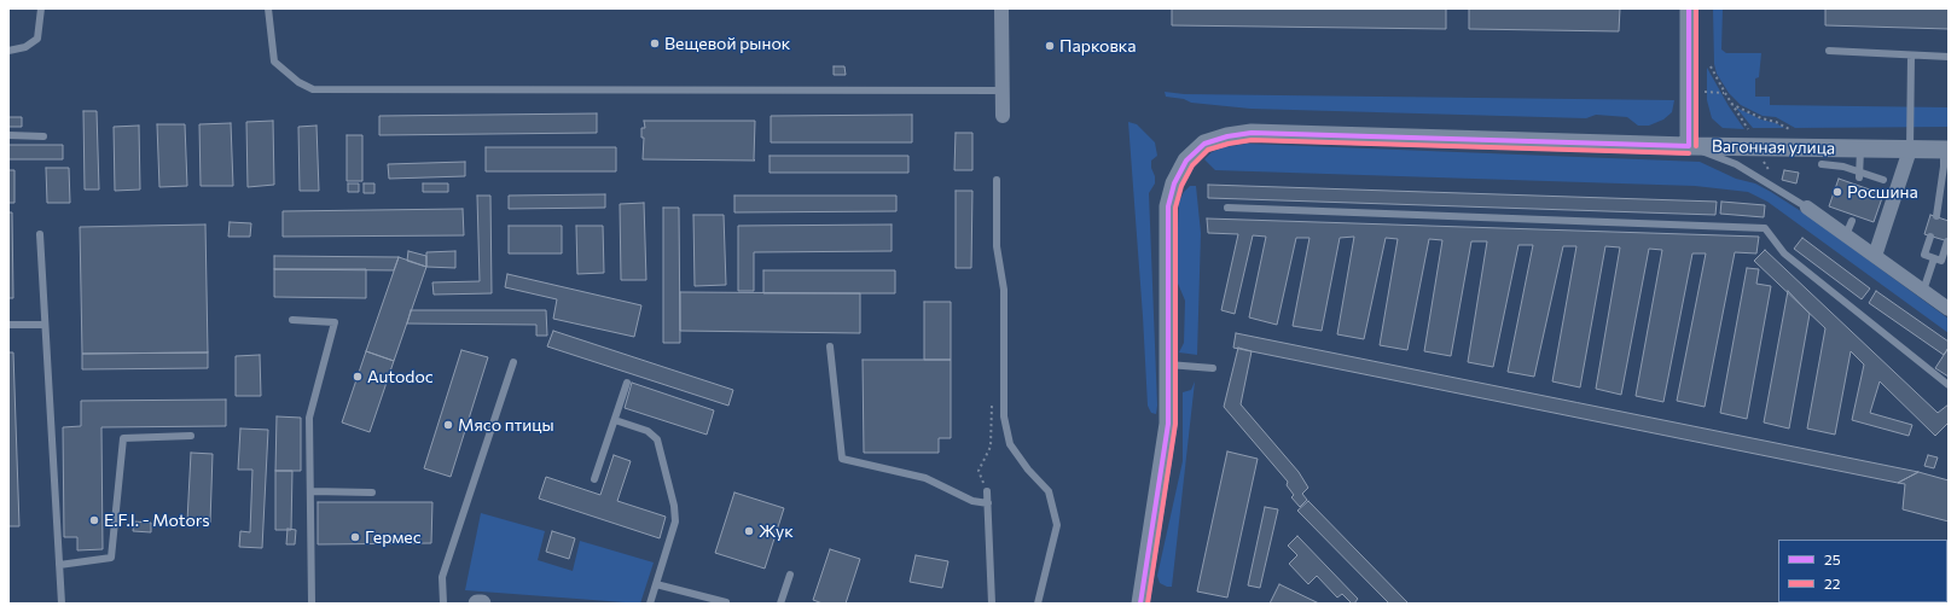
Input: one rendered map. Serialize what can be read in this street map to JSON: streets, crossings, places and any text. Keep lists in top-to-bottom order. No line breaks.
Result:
{"streets":{"street":["Вагонная улица"]},"places":["Вещевой рынок","Парковка","Росшина","Autodoc","Мясо птицы","E.F.I. - Motors","Жук","Гермес"],"lines":["transit line 25","transit line 22"],"legend":["25","22"]}
